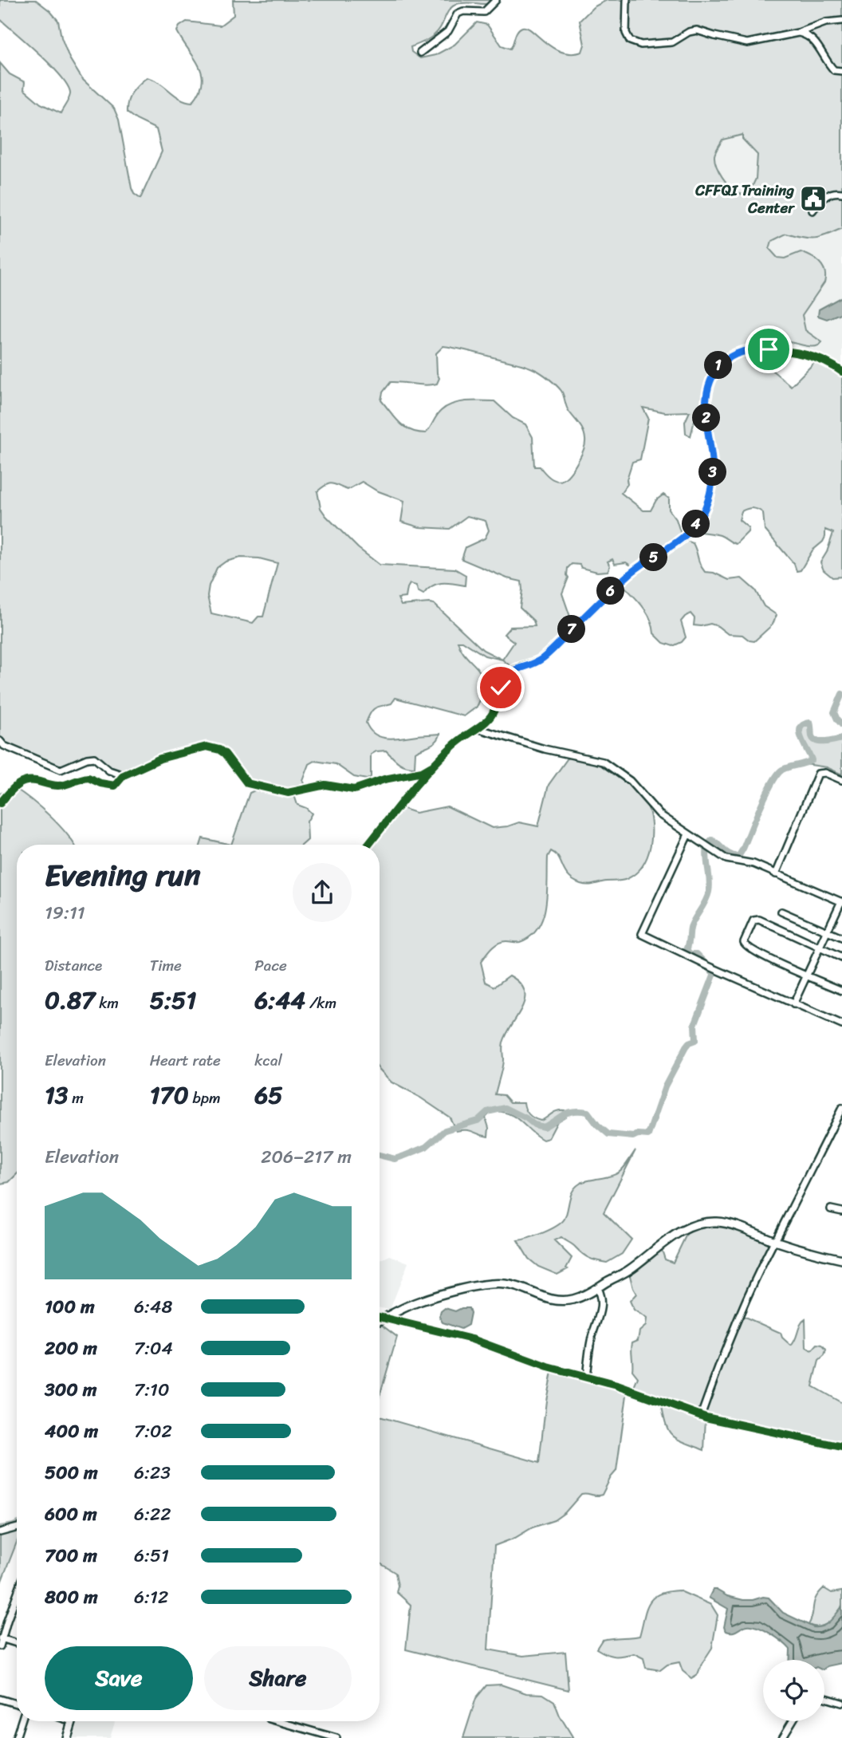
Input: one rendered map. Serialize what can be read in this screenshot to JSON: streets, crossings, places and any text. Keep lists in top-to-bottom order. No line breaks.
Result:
{"places":{"public building":["CFFQI Training Center"]},"page":{"pins":["1","2","3","4","5","6","7"],"heading":["Evening run","19:11"],"stats":[["Distance","0.87 km"],["Time","5:51"],["Pace","6:44 /km"],["Elevation","13 m"],["Heart rate","170 bpm"],["kcal","65"]],"chart":["Elevation","206–217 m"],"list":[{"name":"100 m","note":"6:48"},{"name":"200 m","note":"7:04"},{"name":"300 m","note":"7:10"},{"name":"400 m","note":"7:02"},{"name":"500 m","note":"6:23"},{"name":"600 m","note":"6:22"},{"name":"700 m","note":"6:51"},{"name":"800 m","note":"6:12"}],"buttons":["Save","Share"]}}
